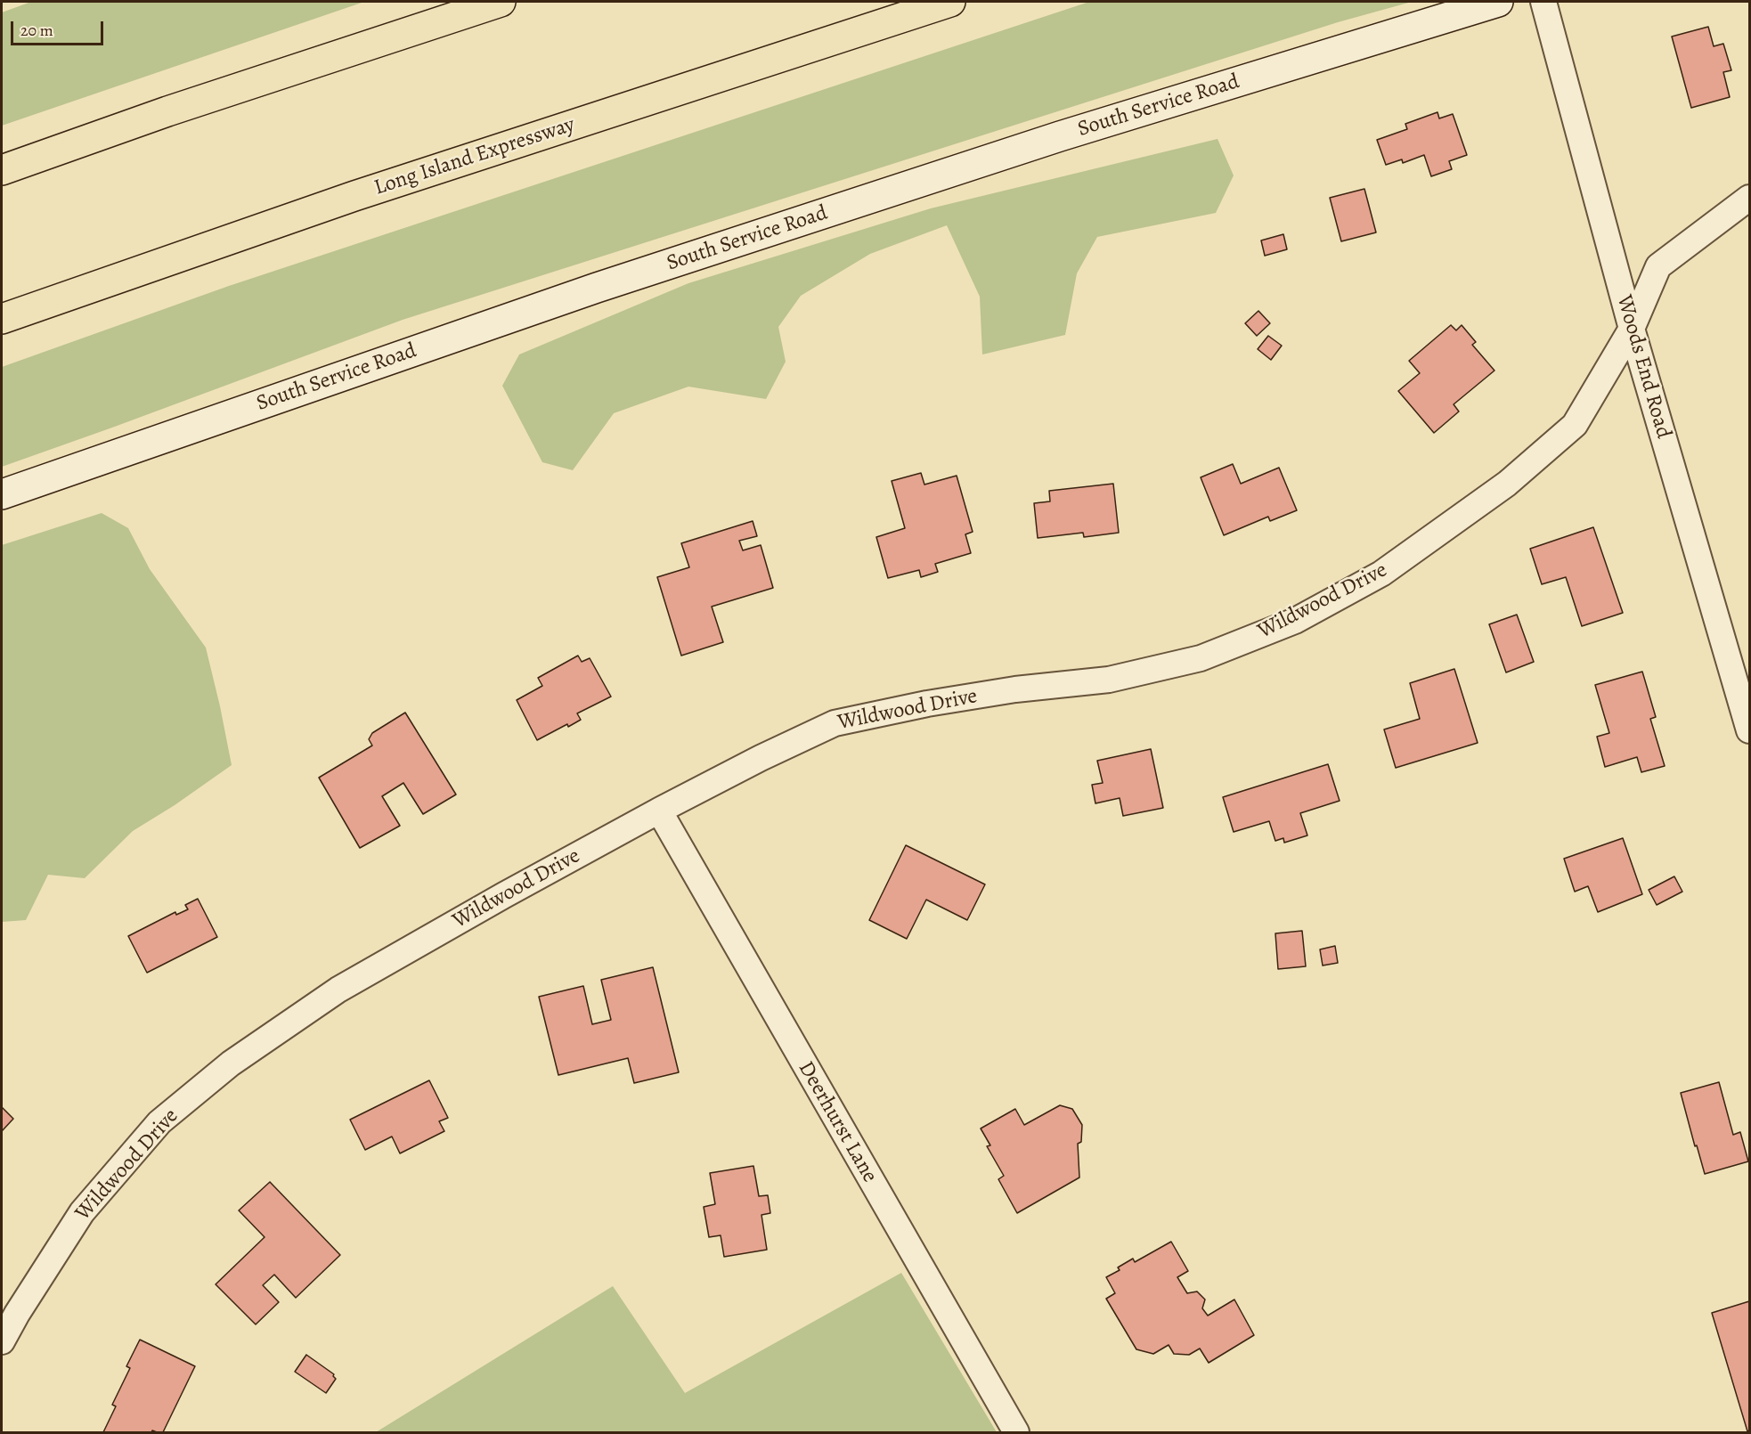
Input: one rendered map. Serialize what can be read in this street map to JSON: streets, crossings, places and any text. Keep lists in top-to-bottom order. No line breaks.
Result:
{"streets":{"highway":["Long Island Expressway"],"main road":["South Service Road"],"street":["Woods End Road","Wildwood Drive","Deerhurst Lane"]},"crossings":[["Woods End Road","Wildwood Drive"],["Wildwood Drive","Deerhurst Lane"]],"scale_bar":"20 m"}
